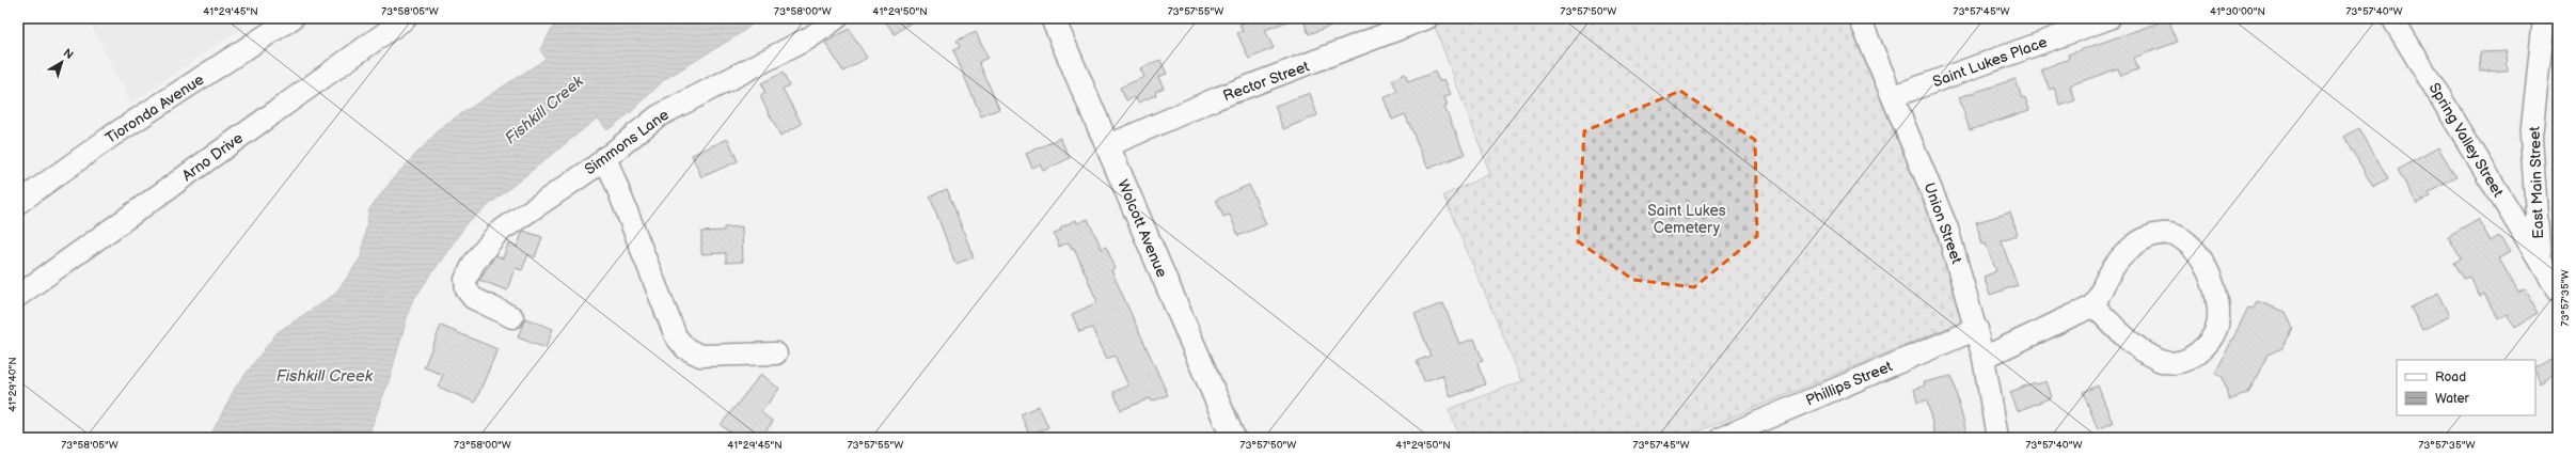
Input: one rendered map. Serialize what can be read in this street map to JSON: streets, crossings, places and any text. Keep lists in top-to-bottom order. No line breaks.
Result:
{"streets":{"main road":["Wolcott Avenue"],"street":["Saint Lukes Place","Rector Street","Tioronda Avenue","Spring Valley Street","Simmons Lane","Arno Drive","East Main Street","Union Street","Phillips Street"]},"crossings":[["Saint Lukes Place","Union Street"],["Rector Street","Wolcott Avenue"],["Spring Valley Street","East Main Street"],["Union Street","Phillips Street"]],"water":["Fishkill Creek"],"parks":["Saint Lukes Cemetery"],"legend":["Road","Water"],"north":"top right","coordinates":["41°29'45\"N","73°58'05\"W","73°58'00\"W","41°29'50\"N","73°57'55\"W","73°57'50\"W","73°57'45\"W","41°30'00\"N","73°57'40\"W","73°57'35\"W","41°29'40\"N"]}
